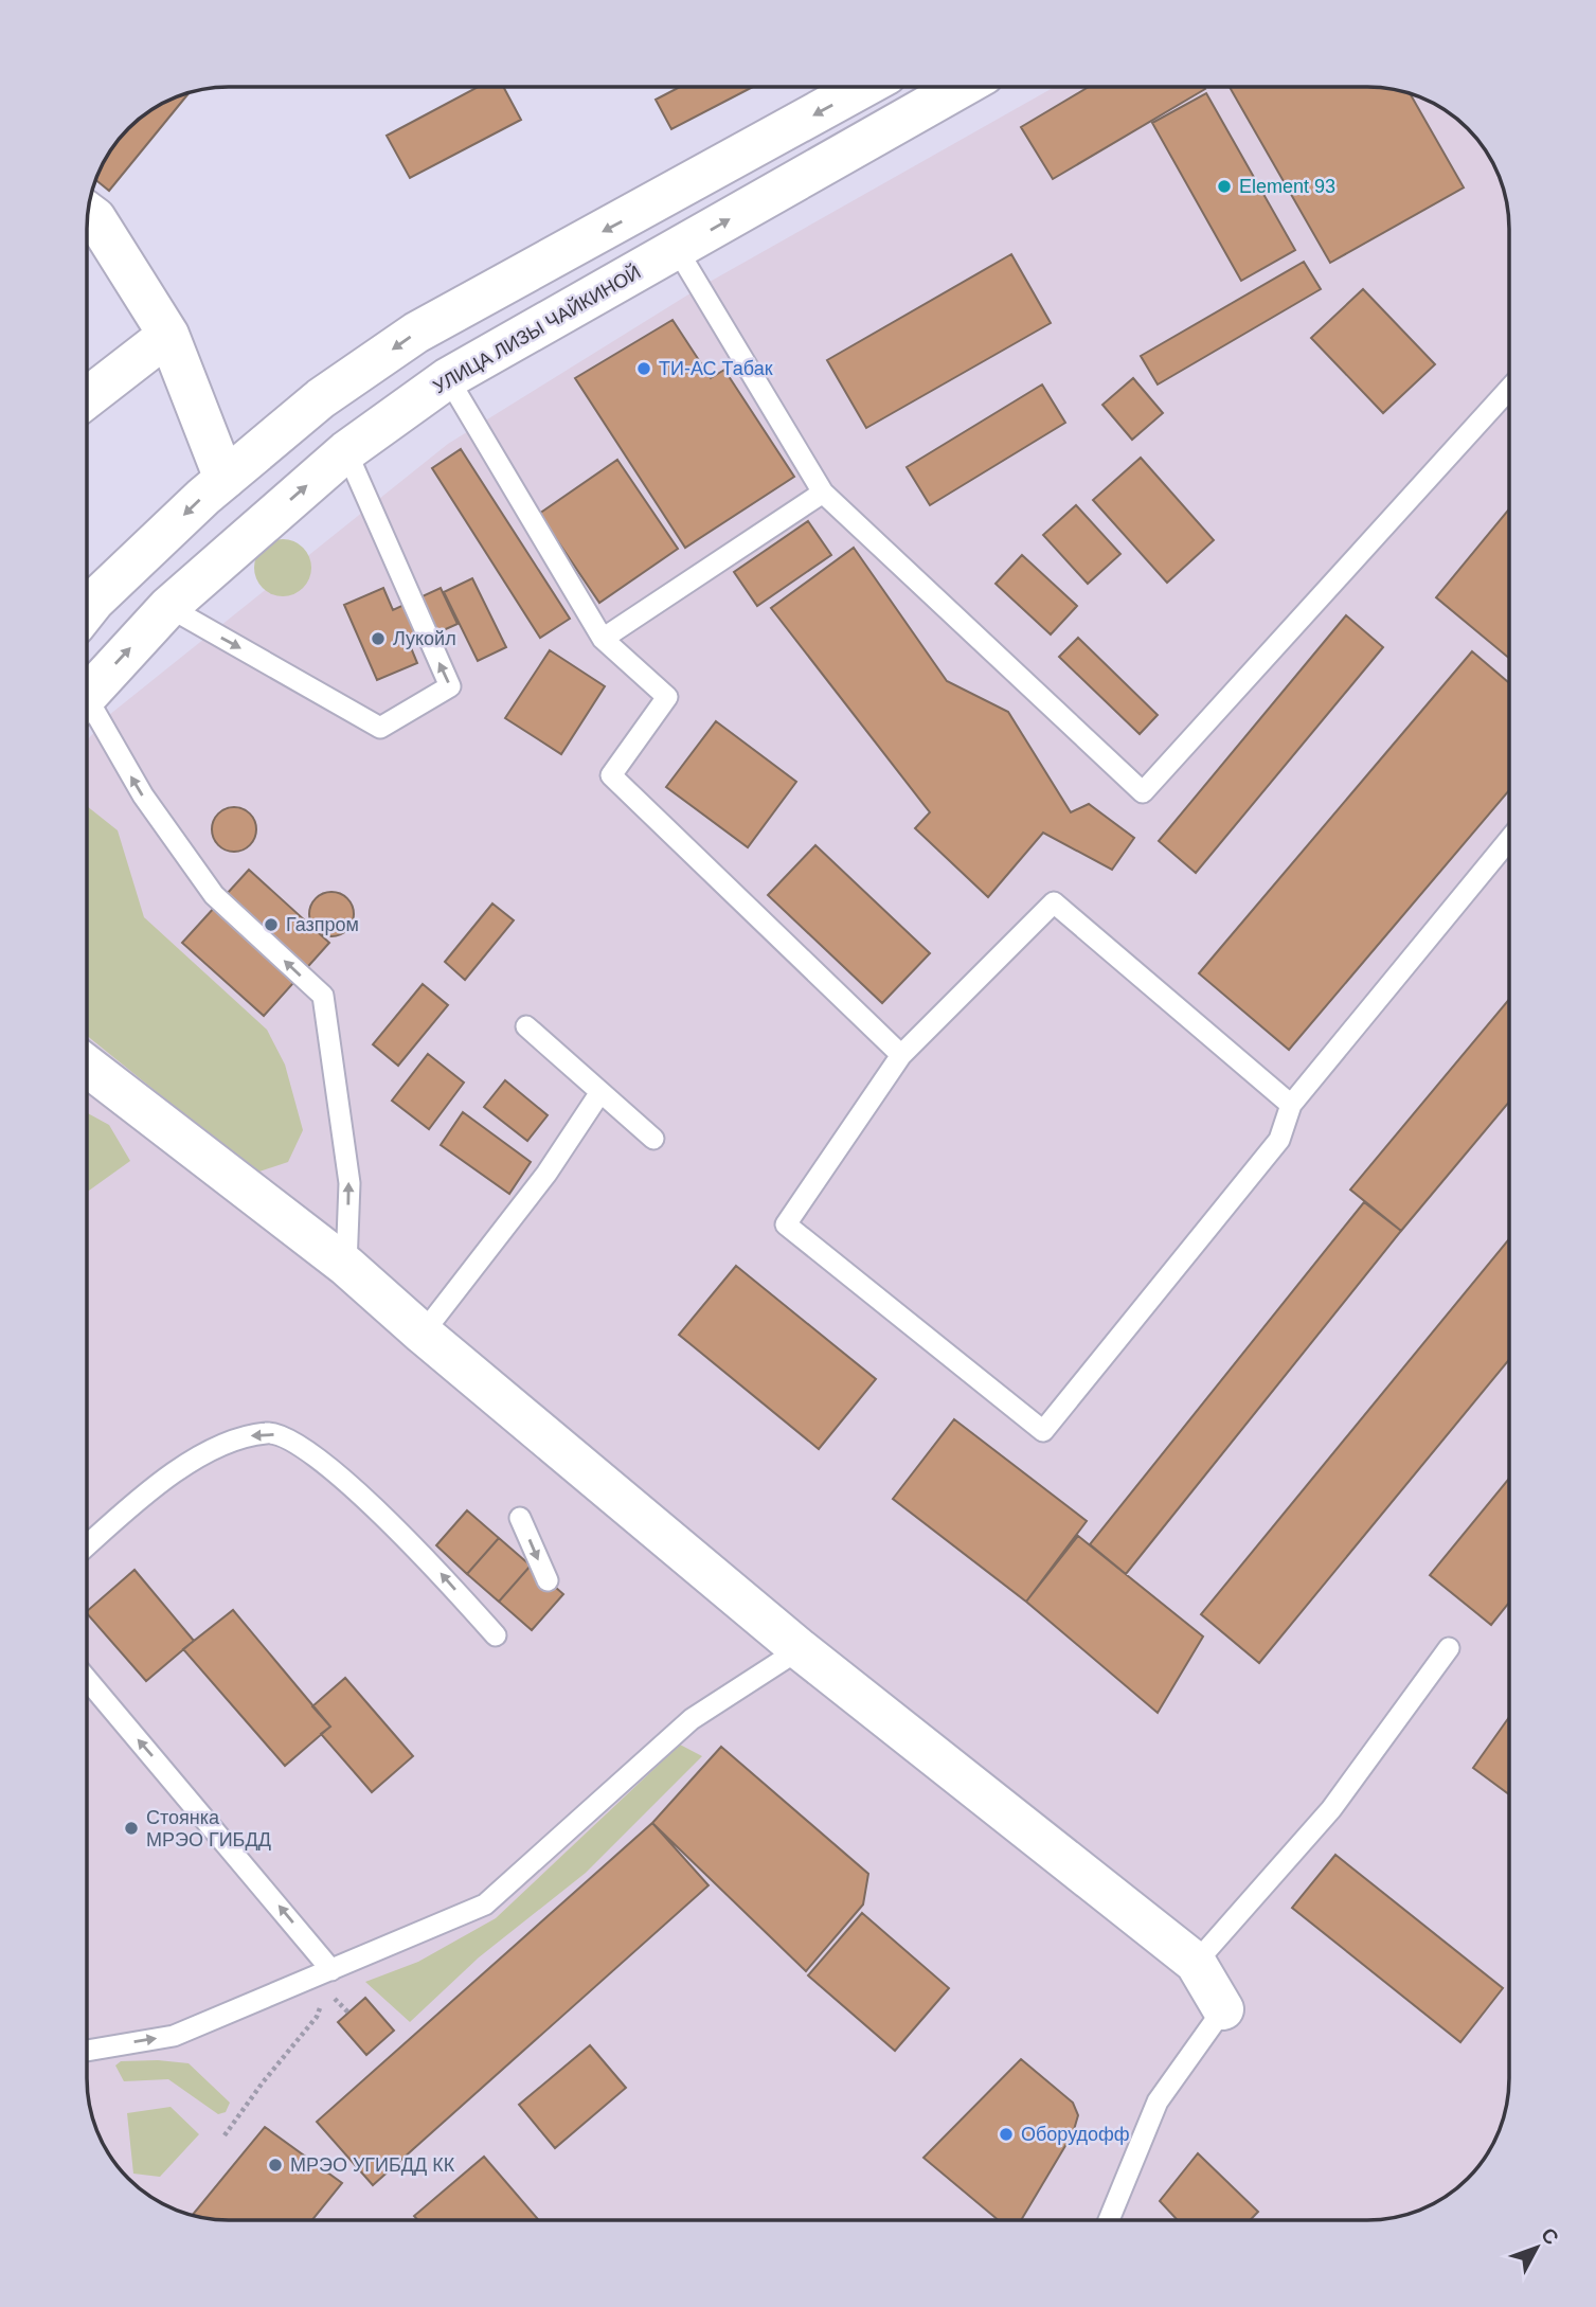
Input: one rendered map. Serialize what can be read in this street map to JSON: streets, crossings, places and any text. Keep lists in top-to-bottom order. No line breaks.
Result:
{"streets":{"main road":["УЛИЦА ЛИЗЫ ЧАЙКИНОЙ"]},"places":["Element 93","ТИ-АС Табак","Лукойл","Газпром","Стоянка МРЭО ГИБДД","Оборудофф","МРЭО УГИБДД КК"],"north":"top right"}
